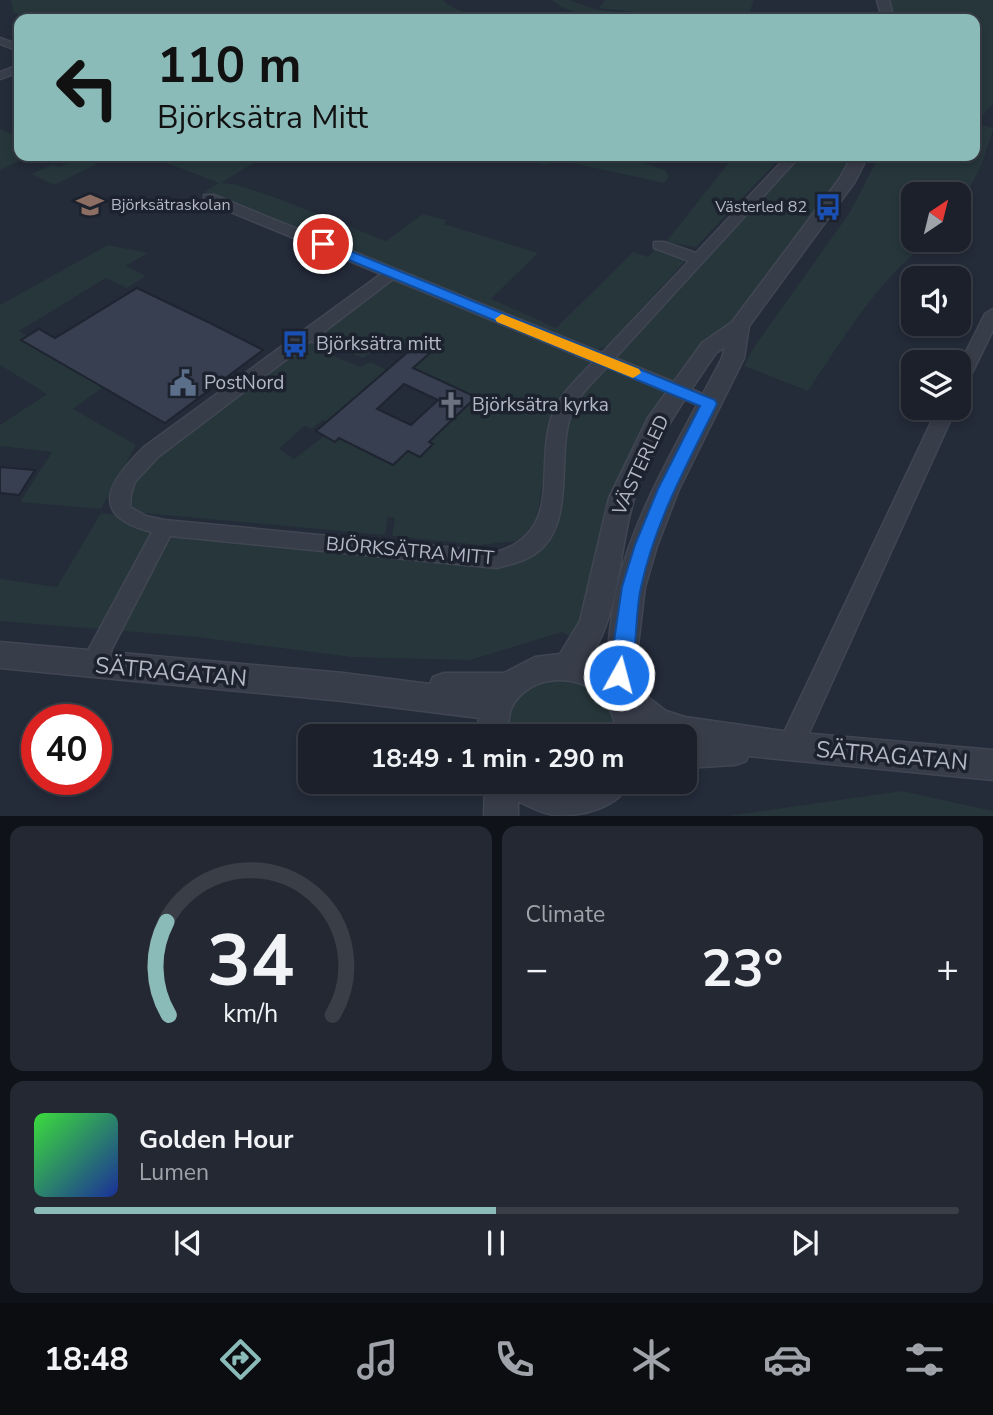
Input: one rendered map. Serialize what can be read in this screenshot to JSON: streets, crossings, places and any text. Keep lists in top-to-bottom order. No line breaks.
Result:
{"streets":{"street":["VÄSTERLED","BJÖRKSÄTRA MITT","SÄTRAGATAN"]},"crossings":[["VÄSTERLED","SÄTRAGATAN"]],"places":{"school or university":["Björksätraskolan"],"bus stop":["Västerled 82","Björksätra mitt"],"public building":["PostNord"],"church":["Björksätra kyrka"]},"north":"top right","page":{"turn":["110 m","Björksätra Mitt"],"limit":"40","trip":"18:49 · 1 min · 290 m","tile":"Climate","heat":["−","23°","+"],"song":["Golden Hour","Lumen"],"tabs":"18:48","gauge":["34","km/h"]}}
